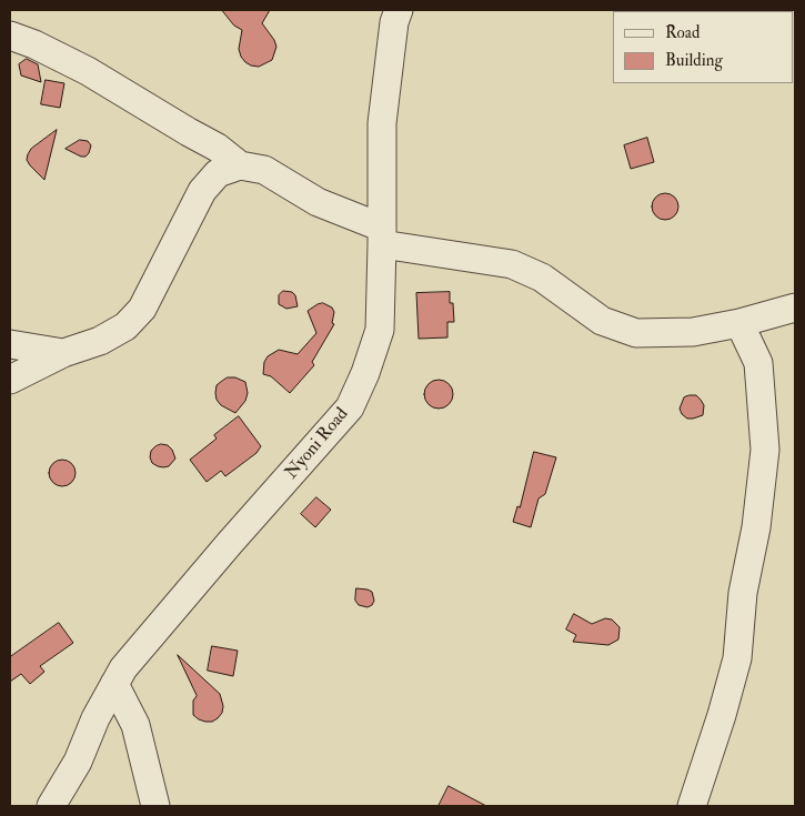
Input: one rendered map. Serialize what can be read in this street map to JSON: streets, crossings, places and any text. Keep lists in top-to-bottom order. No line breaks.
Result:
{"streets":{"street":["Nyoni Road"]},"legend":["Road","Building"]}
